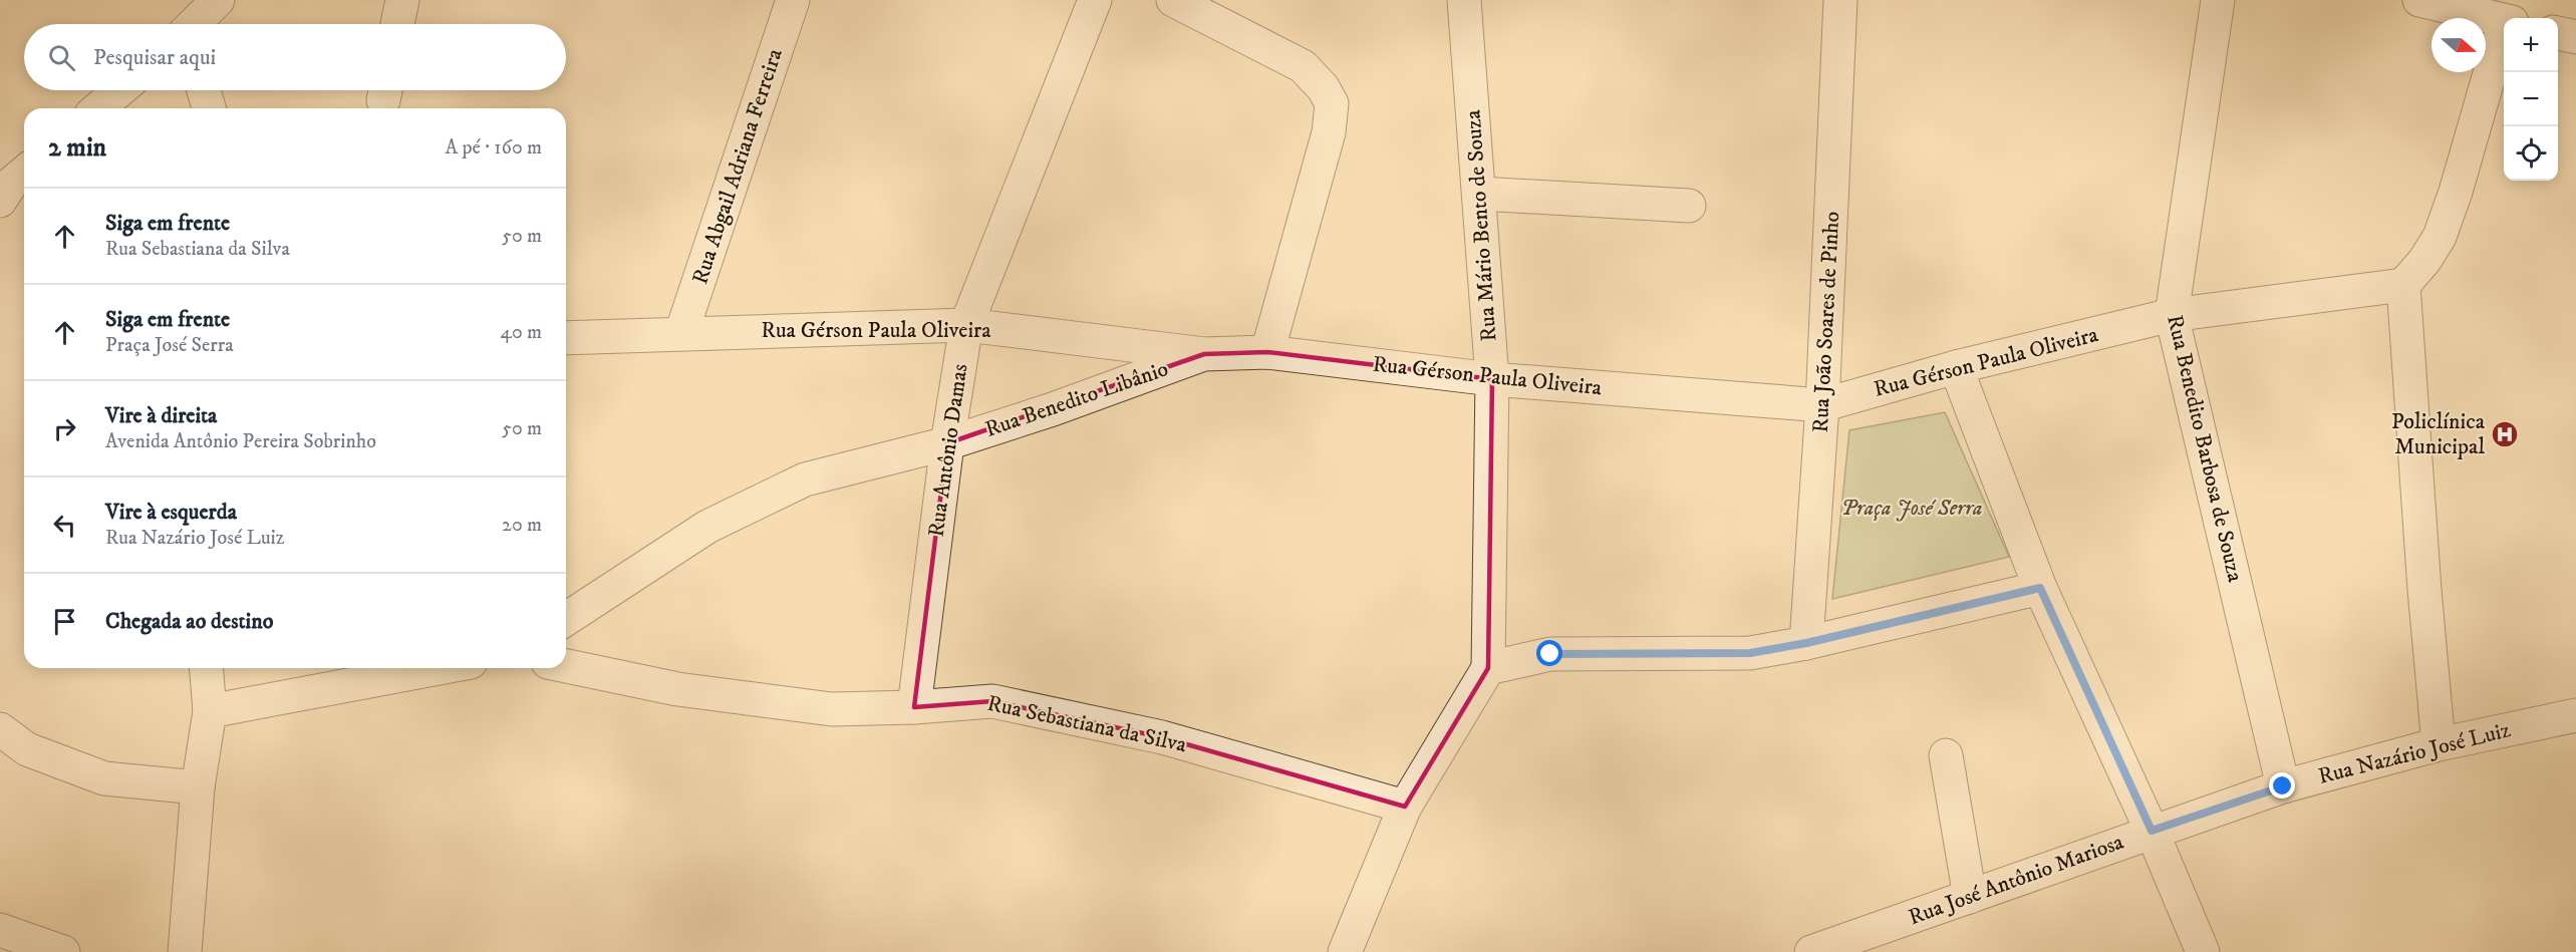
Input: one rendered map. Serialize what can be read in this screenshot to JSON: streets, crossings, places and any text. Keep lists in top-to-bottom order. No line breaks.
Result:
{"streets":{"street":["Rua Abgail Adriana Ferreira","Rua Mário Bento de Souza","Rua João Soares de Pinho","Rua Gérson Paula Oliveira","Rua Benedito Libânio","Rua Benedito Barbosa de Souza","Rua Antônio Damas","Rua Sebastiana da Silva","Rua Nazário José Luiz","Rua José Antônio Mariosa"]},"crossings":[["Rua Abgail Adriana Ferreira","Rua Gérson Paula Oliveira"],["Rua Mário Bento de Souza","Rua Gérson Paula Oliveira"],["Rua João Soares de Pinho","Rua Gérson Paula Oliveira"],["Rua Gérson Paula Oliveira","Rua Benedito Libânio"],["Rua Gérson Paula Oliveira","Rua Benedito Barbosa de Souza"],["Rua Gérson Paula Oliveira","Rua Antônio Damas"],["Rua Benedito Libânio","Rua Antônio Damas"],["Rua Benedito Barbosa de Souza","Rua Nazário José Luiz"],["Rua Antônio Damas","Rua Sebastiana da Silva"],["Rua Nazário José Luiz","Rua José Antônio Mariosa"]],"parks":["Praça José Serra"],"places":{"hospital":["Policlínica Municipal"]},"north":"right","page":{"map_buttons":["+","−"],"search":"Pesquisar aqui","heading":["2 min","A pé · 160 m"],"list":[["Siga em frente","Rua Sebastiana da Silva","50 m"],["Siga em frente","Praça José Serra","40 m"],["Vire à direita","Avenida Antônio Pereira Sobrinho","50 m"],["Vire à esquerda","Rua Nazário José Luiz","20 m"],"Chegada ao destino"]}}
